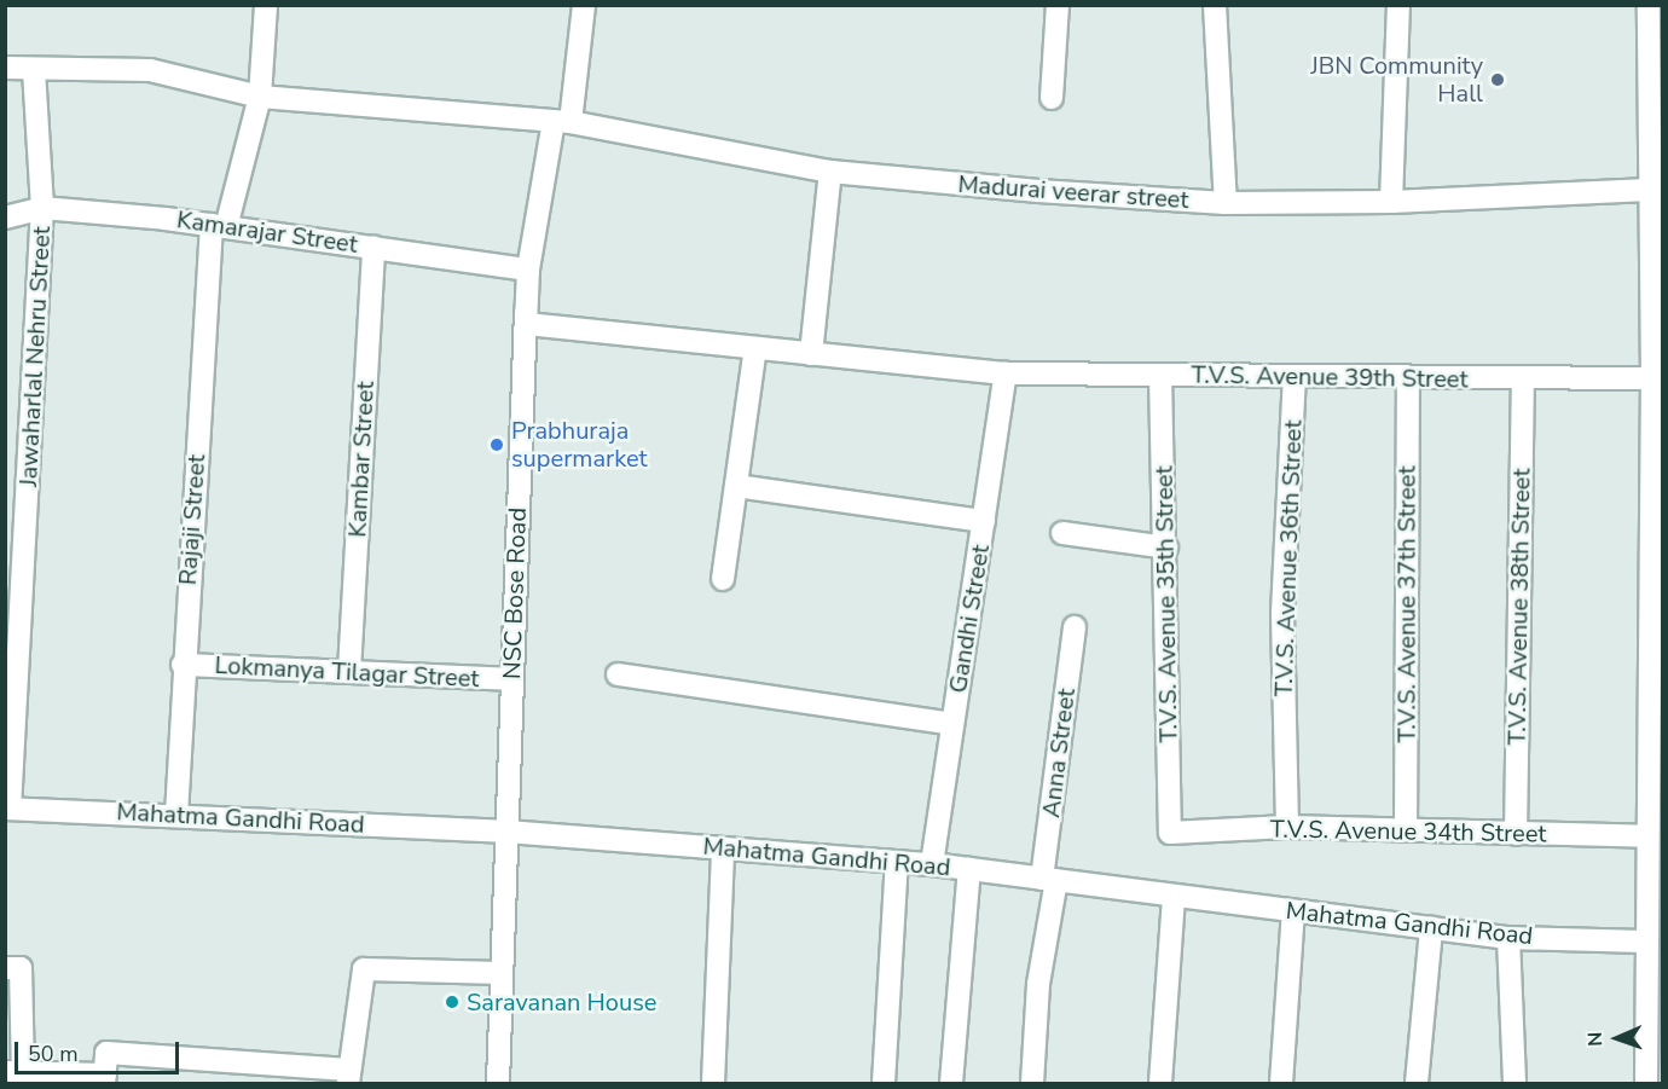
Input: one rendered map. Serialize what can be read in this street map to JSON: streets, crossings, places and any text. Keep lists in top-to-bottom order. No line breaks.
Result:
{"streets":{"street":["Madurai veerar street","Kamarajar Street","Jawaharlal Nehru Street","T.V.S. Avenue 39th Street","Kambar Street","Rajaji Street","T.V.S. Avenue 36th Street","NSC Bose Road","T.V.S. Avenue 35th Street","T.V.S. Avenue 37th Street","T.V.S. Avenue 38th Street","Gandhi Street","Lokmanya Tilagar Street","Anna Street","Mahatma Gandhi Road","T.V.S. Avenue 34th Street"]},"crossings":[["Madurai veerar street","Jawaharlal Nehru Street"],["Madurai veerar street","Rajaji Street"],["Kamarajar Street","Jawaharlal Nehru Street"],["Kamarajar Street","T.V.S. Avenue 39th Street"],["Kamarajar Street","Kambar Street"],["Kamarajar Street","Rajaji Street"],["Kamarajar Street","NSC Bose Road"],["Jawaharlal Nehru Street","Mahatma Gandhi Road"],["T.V.S. Avenue 39th Street","T.V.S. Avenue 36th Street"],["T.V.S. Avenue 39th Street","NSC Bose Road"],["T.V.S. Avenue 39th Street","T.V.S. Avenue 35th Street"],["T.V.S. Avenue 39th Street","T.V.S. Avenue 37th Street"],["T.V.S. Avenue 39th Street","T.V.S. Avenue 38th Street"],["T.V.S. Avenue 39th Street","Gandhi Street"],["Kambar Street","Lokmanya Tilagar Street"],["Rajaji Street","Lokmanya Tilagar Street"],["Rajaji Street","Mahatma Gandhi Road"],["T.V.S. Avenue 36th Street","T.V.S. Avenue 34th Street"],["NSC Bose Road","Lokmanya Tilagar Street"],["NSC Bose Road","Mahatma Gandhi Road"],["T.V.S. Avenue 35th Street","T.V.S. Avenue 34th Street"],["T.V.S. Avenue 37th Street","T.V.S. Avenue 34th Street"],["T.V.S. Avenue 38th Street","T.V.S. Avenue 34th Street"],["Gandhi Street","Mahatma Gandhi Road"],["Anna Street","Mahatma Gandhi Road"]],"places":["JBN Community Hall","Prabhuraja supermarket","Saravanan House"],"scale_bar":"50 m","north":"left"}
